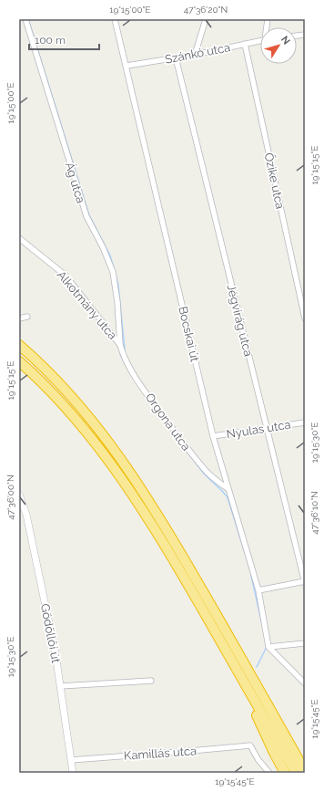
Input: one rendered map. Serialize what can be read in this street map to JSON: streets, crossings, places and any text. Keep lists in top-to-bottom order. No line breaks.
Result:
{"streets":{"main road":["Gödöllői út"],"street":["Szánkó utca","Őzike utca","Ág utca","Alkotmány utca","Jégvirág utca","Bocskai út","Orgona utca","Nyulas utca","Kamillás utca"]},"crossings":[["Szánkó utca","Őzike utca"],["Szánkó utca","Jégvirág utca"],["Szánkó utca","Bocskai út"],["Ág utca","Alkotmány utca"],["Ág utca","Orgona utca"],["Alkotmány utca","Orgona utca"],["Jégvirág utca","Nyulas utca"],["Bocskai út","Orgona utca"],["Bocskai út","Nyulas utca"],["Gödöllői út","Kamillás utca"]],"scale_bar":"100 m","north":"top right","coordinates":["19°15'00\"E","47°36'20\"N","19°15'15\"E","19°15'30\"E","47°36'00\"N","47°36'10\"N","19°15'45\"E"]}
